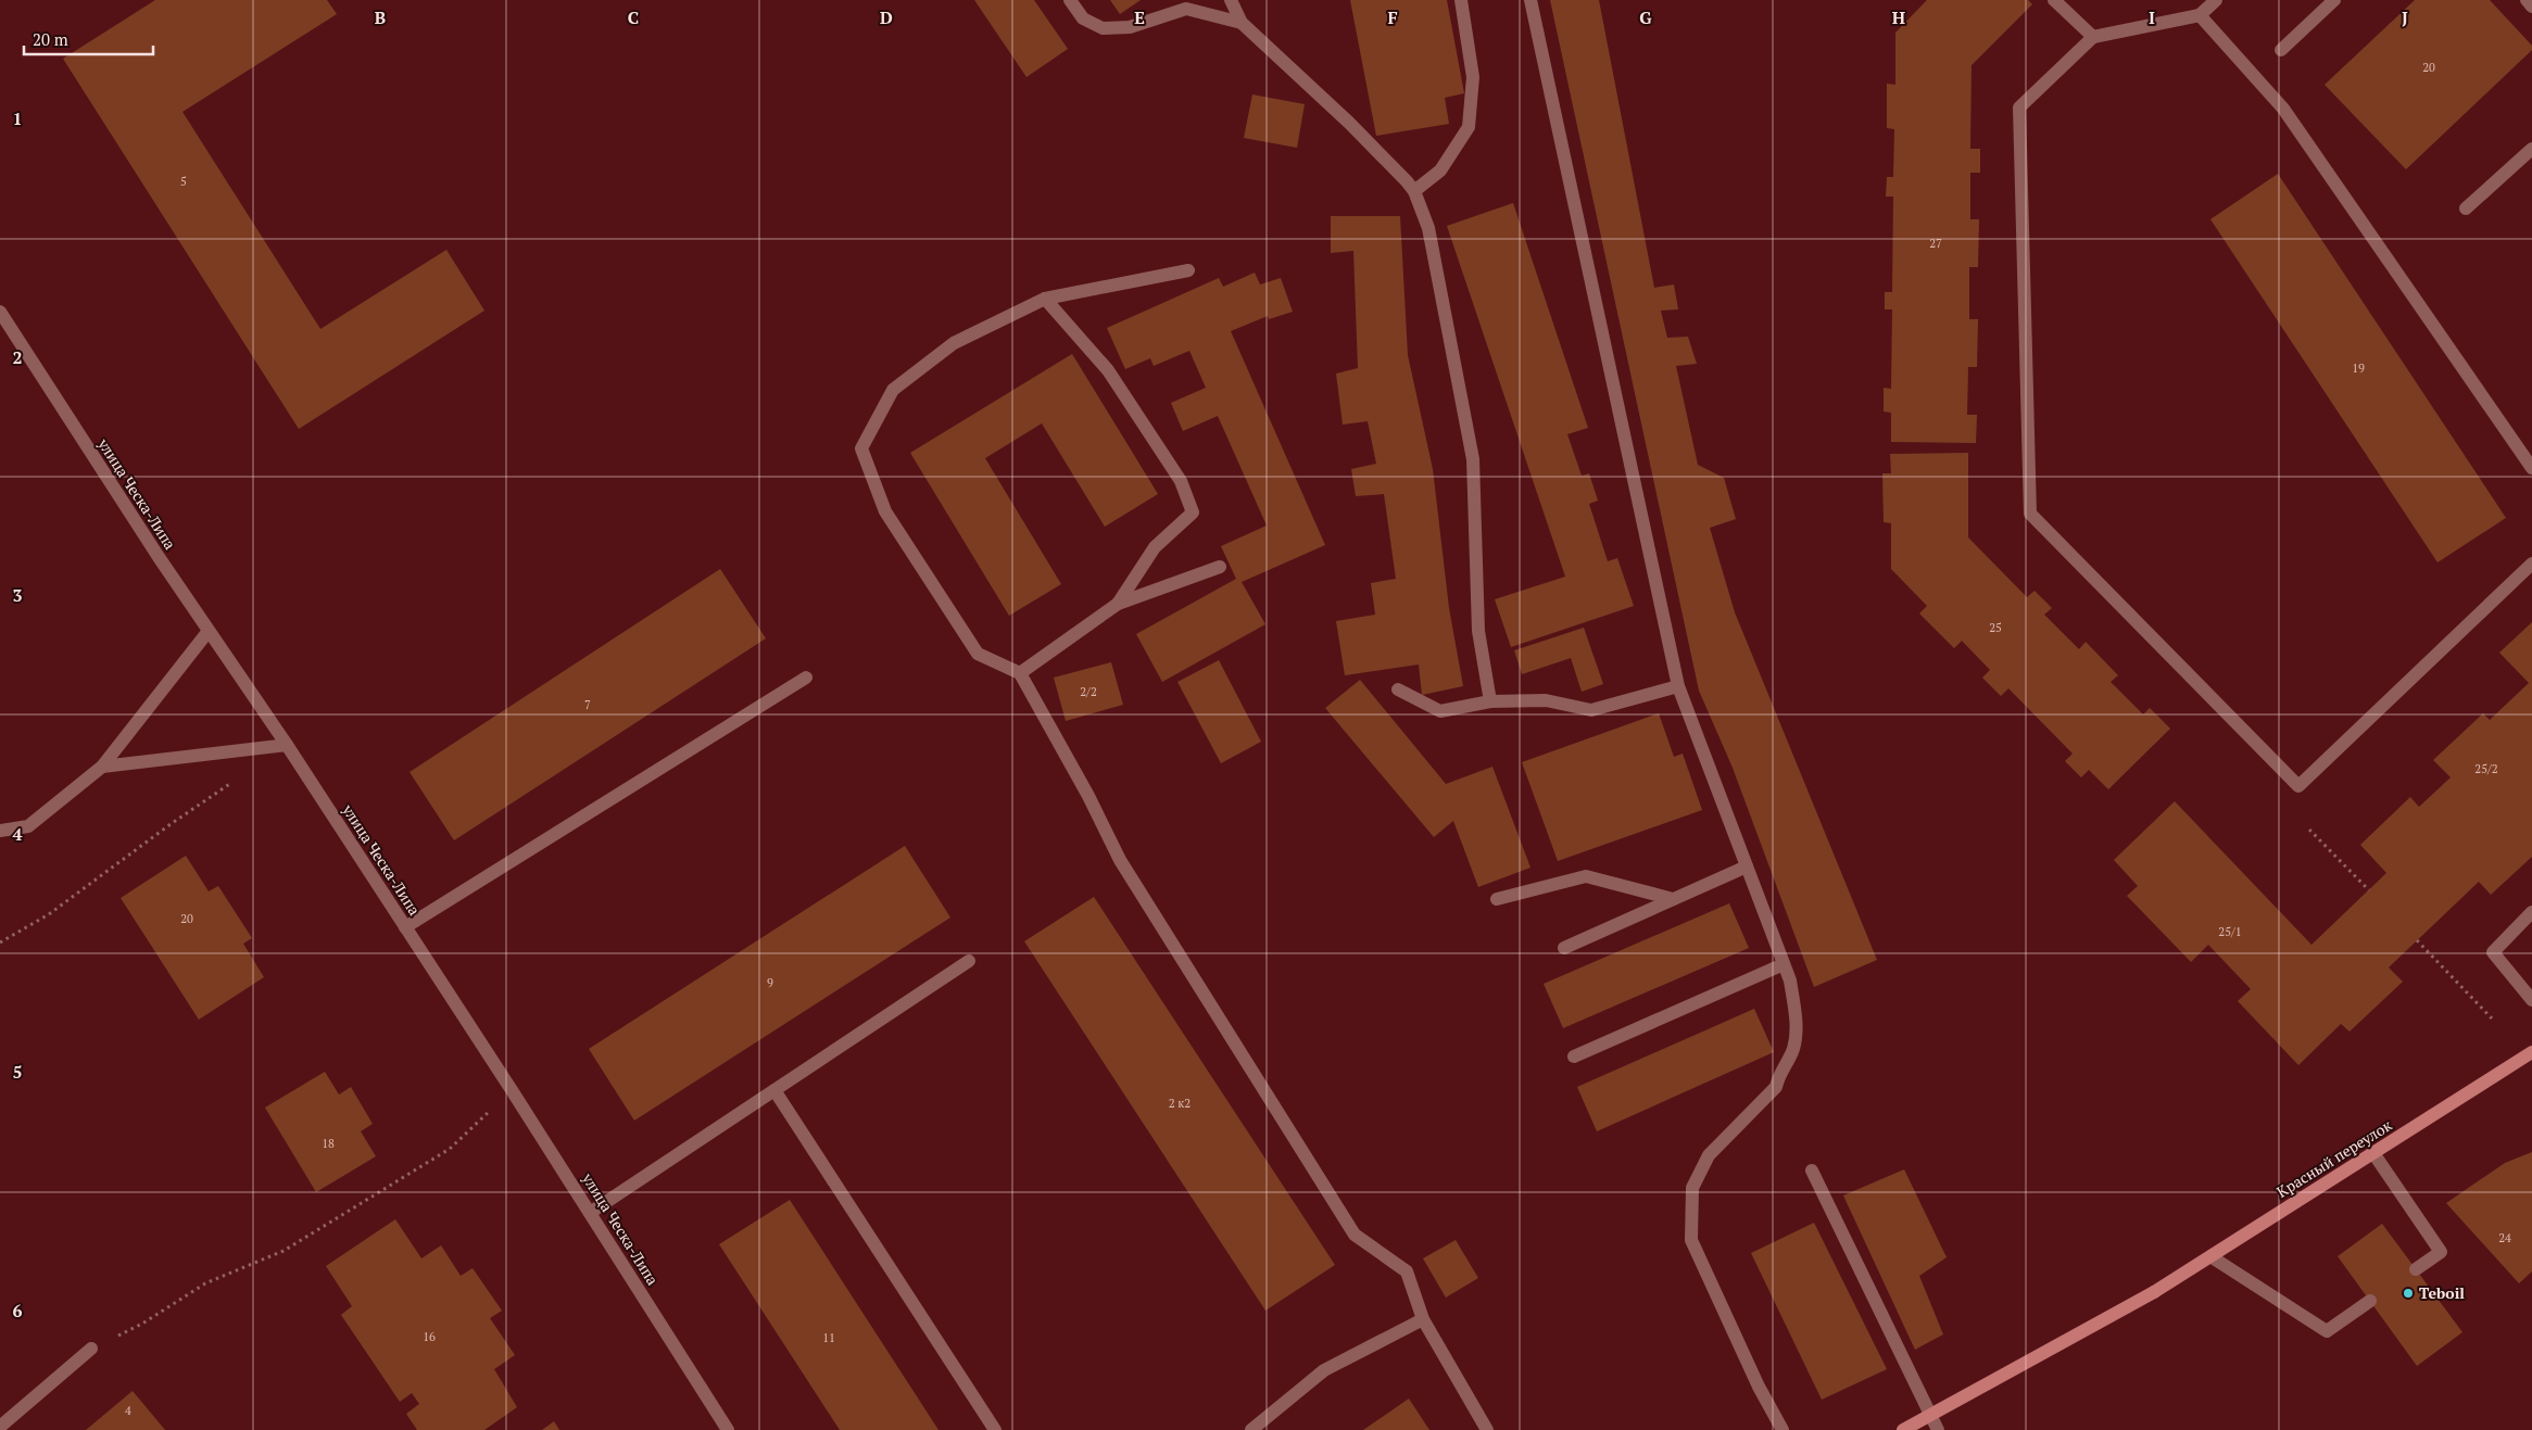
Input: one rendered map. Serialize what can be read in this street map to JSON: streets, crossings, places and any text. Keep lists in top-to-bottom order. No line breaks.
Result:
{"streets":{"main road":["Красный переулок"],"street":["улица Ческа-Липа"]},"places":["Teboil"],"house_numbers":["20","5","27","19","25","2/2","7","25/2","20","25/1","9","2 к2","18","24","16","11","4"],"scale_bar":"20 m","grid":{"columns":["B","C","D","E","F","G","H","I","J"],"rows":["1","2","3","4","5","6"]}}
